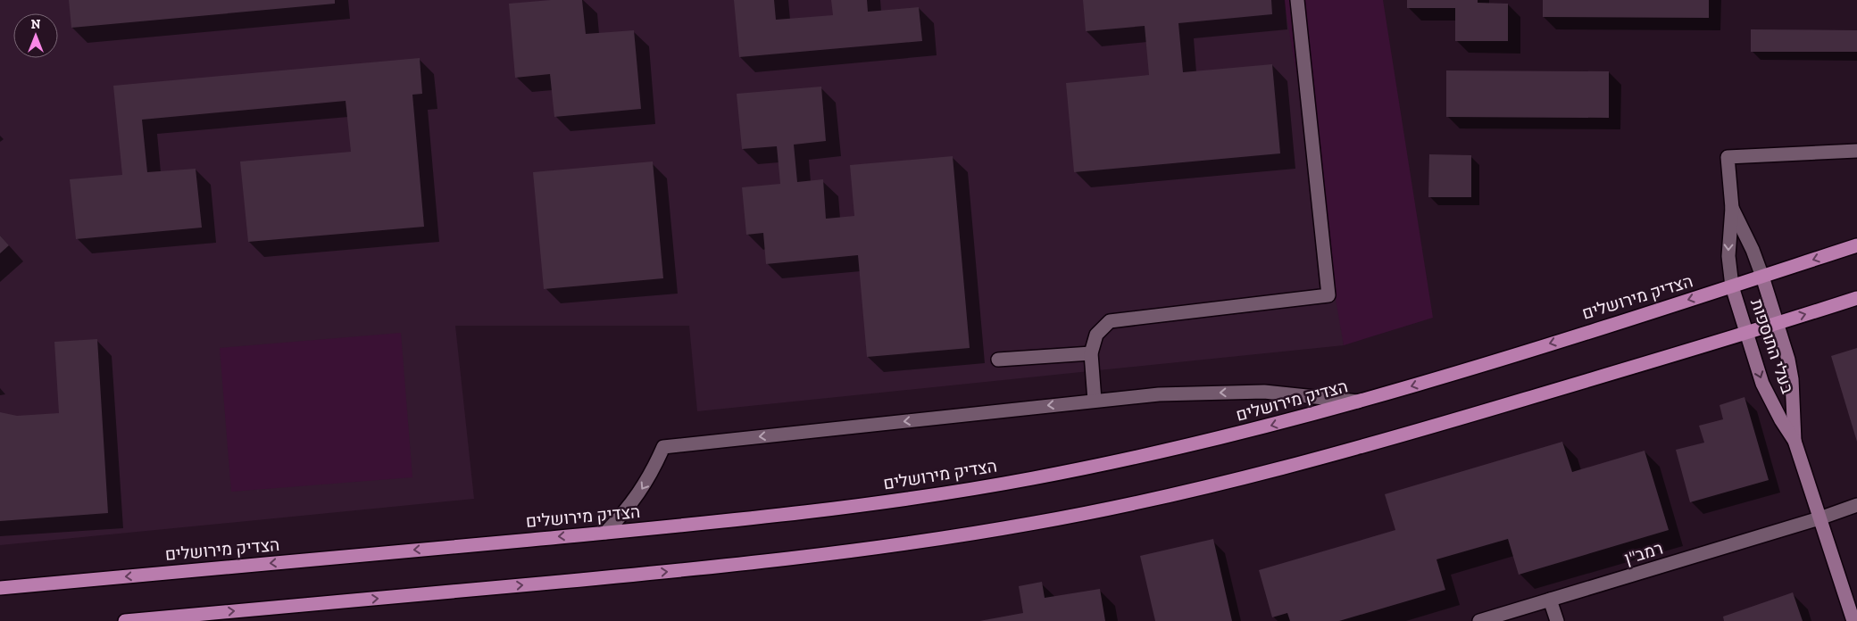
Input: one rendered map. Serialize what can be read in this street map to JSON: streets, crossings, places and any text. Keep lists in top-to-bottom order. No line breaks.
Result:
{"streets":{"main road":["הצדיק מירושלים"],"street":["בעלי התוספות","רמב\"ן"]},"crossings":[["הצדיק מירושלים","בעלי התוספות"],["בעלי התוספות","רמב\"ן"]],"north":"top"}
